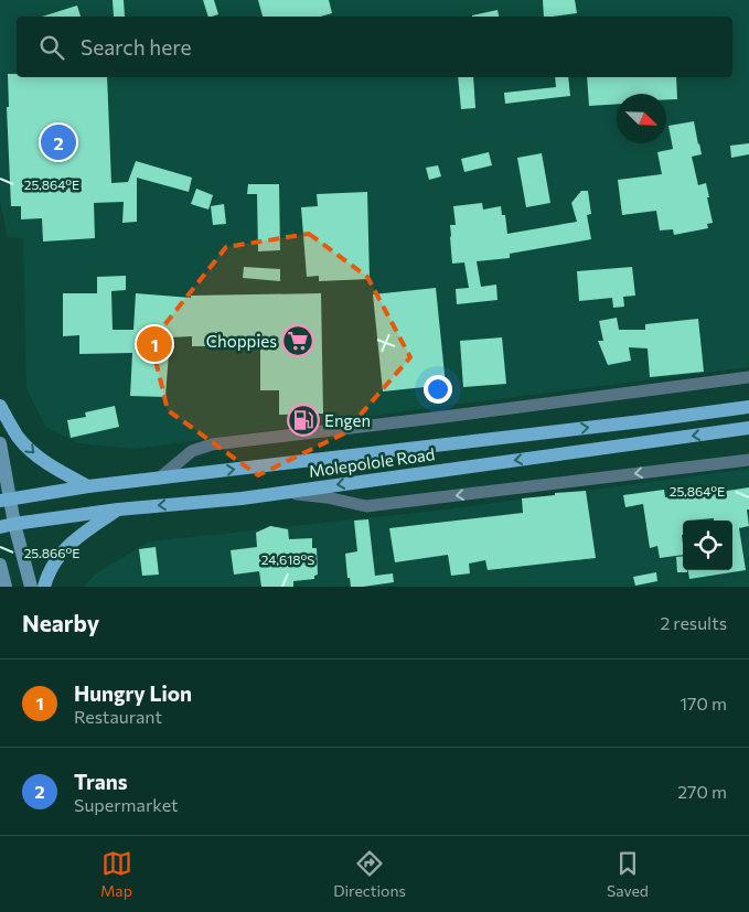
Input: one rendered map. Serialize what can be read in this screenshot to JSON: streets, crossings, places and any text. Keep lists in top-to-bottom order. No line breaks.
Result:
{"streets":{"main road":["Molepolole Road"]},"places":{"supermarket":["Choppies"],"fuel station":["Engen"]},"north":"bottom right","page":{"search":"Search here","pins":["2","1"],"heading":["Nearby","2 results"],"list":[{"mark":"1","name":"Hungry Lion","note":"Restaurant","value":"170 m"},{"mark":"2","name":"Trans","note":"Supermarket","value":"270 m"}],"nav":["Map","Directions","Saved"]},"coordinates":["25.864°E","25.866°E","24.618°S"]}
